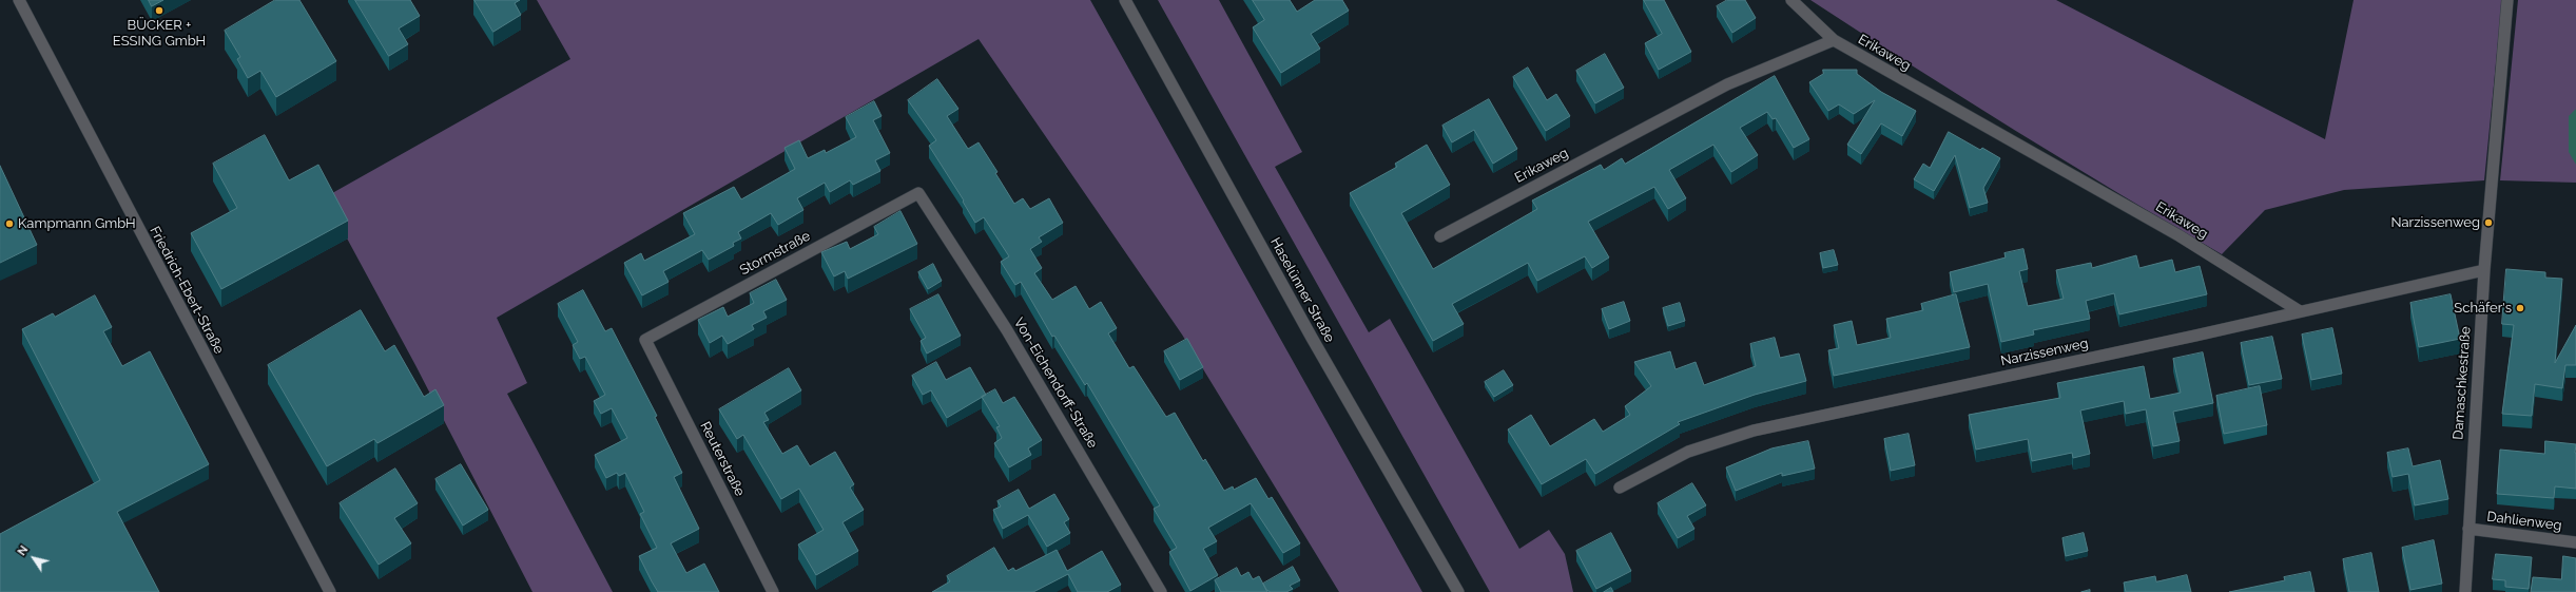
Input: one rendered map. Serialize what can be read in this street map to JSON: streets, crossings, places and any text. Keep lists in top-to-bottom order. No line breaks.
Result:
{"streets":{"street":["Erikaweg","Stormstraße","Friedrich-Ebert-Straße","Haselünner Straße","Narzissenweg","Von-Eichendorff-Straße","Damaschkestraße","Reuterstraße","Dahlienweg"]},"crossings":[["Erikaweg","Narzissenweg"],["Stormstraße","Von-Eichendorff-Straße"],["Stormstraße","Reuterstraße"],["Narzissenweg","Damaschkestraße"],["Damaschkestraße","Dahlienweg"]],"places":["BÜCKER + ESSING GmbH","Narzissenweg","Kampmann GmbH","Schäfer's"],"north":"top left"}
